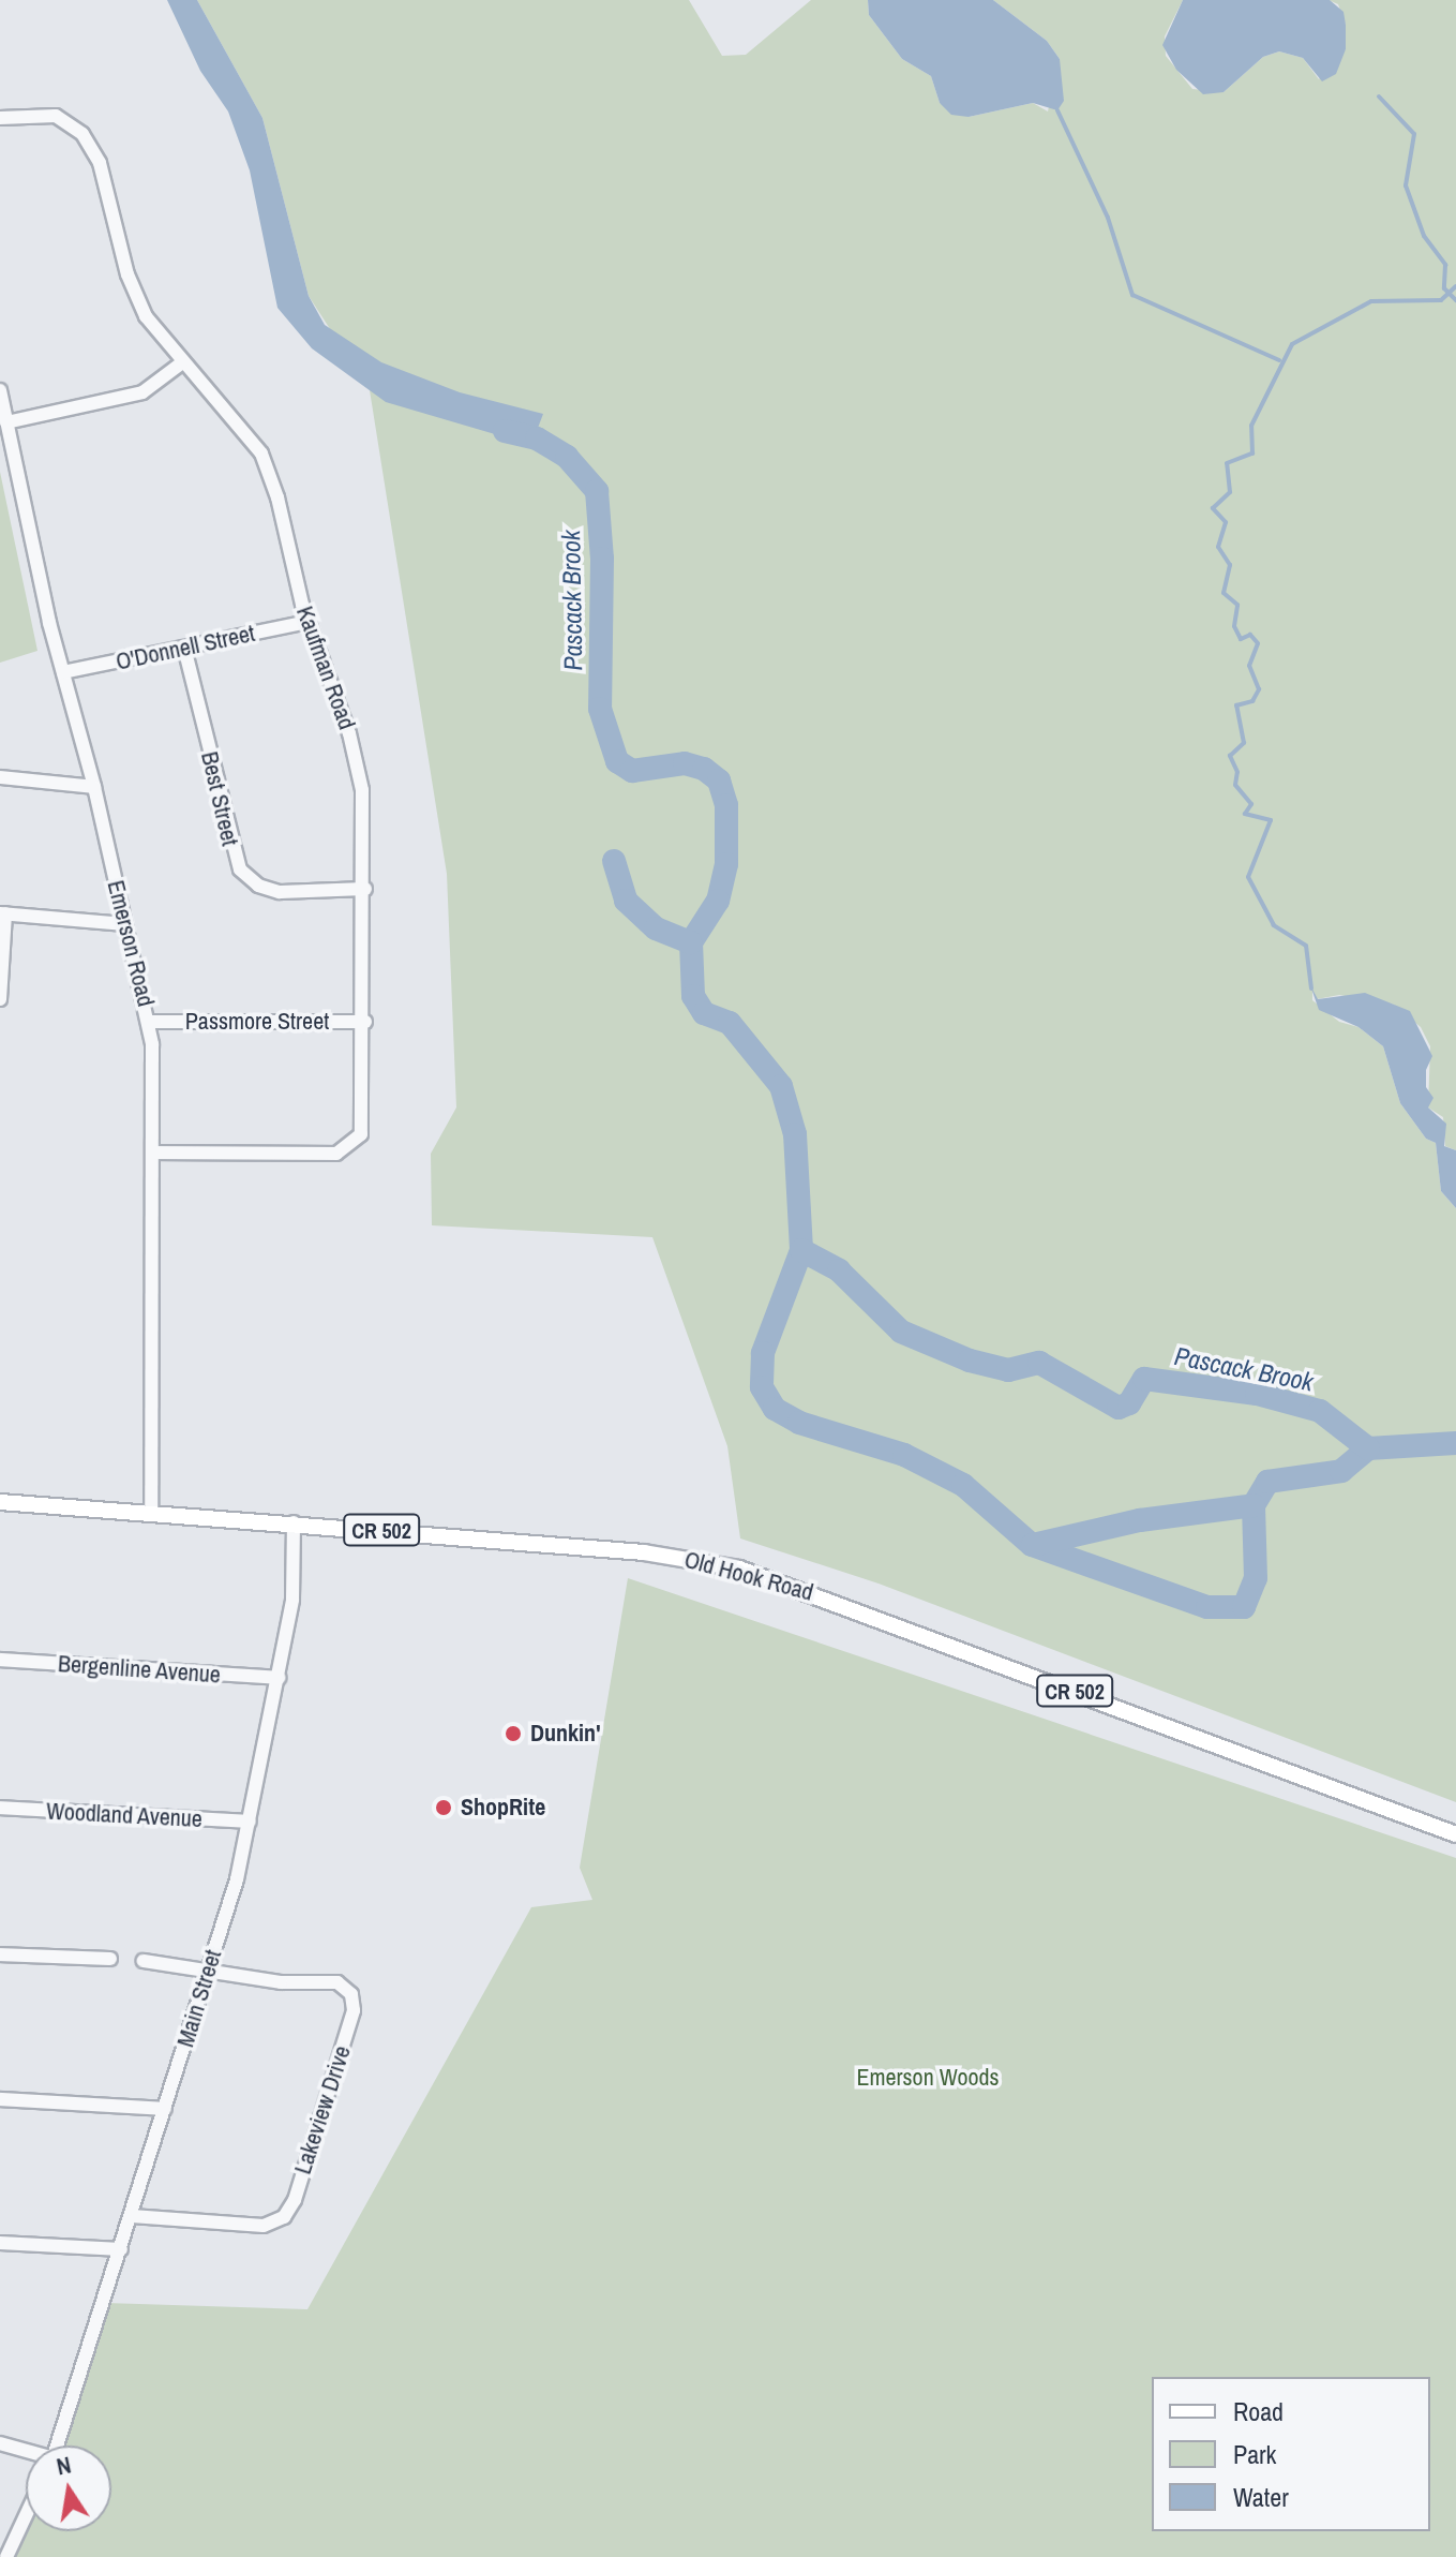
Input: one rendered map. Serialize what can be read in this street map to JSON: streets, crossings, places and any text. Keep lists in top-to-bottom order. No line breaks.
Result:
{"streets":{"main road":["CR 502","Old Hook Road"],"street":["O'Donnell Street","Kaufman Road","Best Street","Emerson Road","Passmore Street","Bergenline Avenue","Woodland Avenue","Main Street","Lakeview Drive"]},"crossings":[["O'Donnell Street","Kaufman Road"],["O'Donnell Street","Best Street"],["O'Donnell Street","Emerson Road"],["Kaufman Road","Best Street"],["Kaufman Road","Emerson Road"],["Kaufman Road","Passmore Street"],["Emerson Road","Passmore Street"],["Emerson Road","Old Hook Road"],["Old Hook Road","Main Street"],["Bergenline Avenue","Main Street"],["Woodland Avenue","Main Street"],["Main Street","Lakeview Drive"]],"water":["Pascack Brook"],"parks":["Emerson Woods"],"places":["Dunkin'","ShopRite"],"legend":["Road","Park","Water"],"north":"top"}
